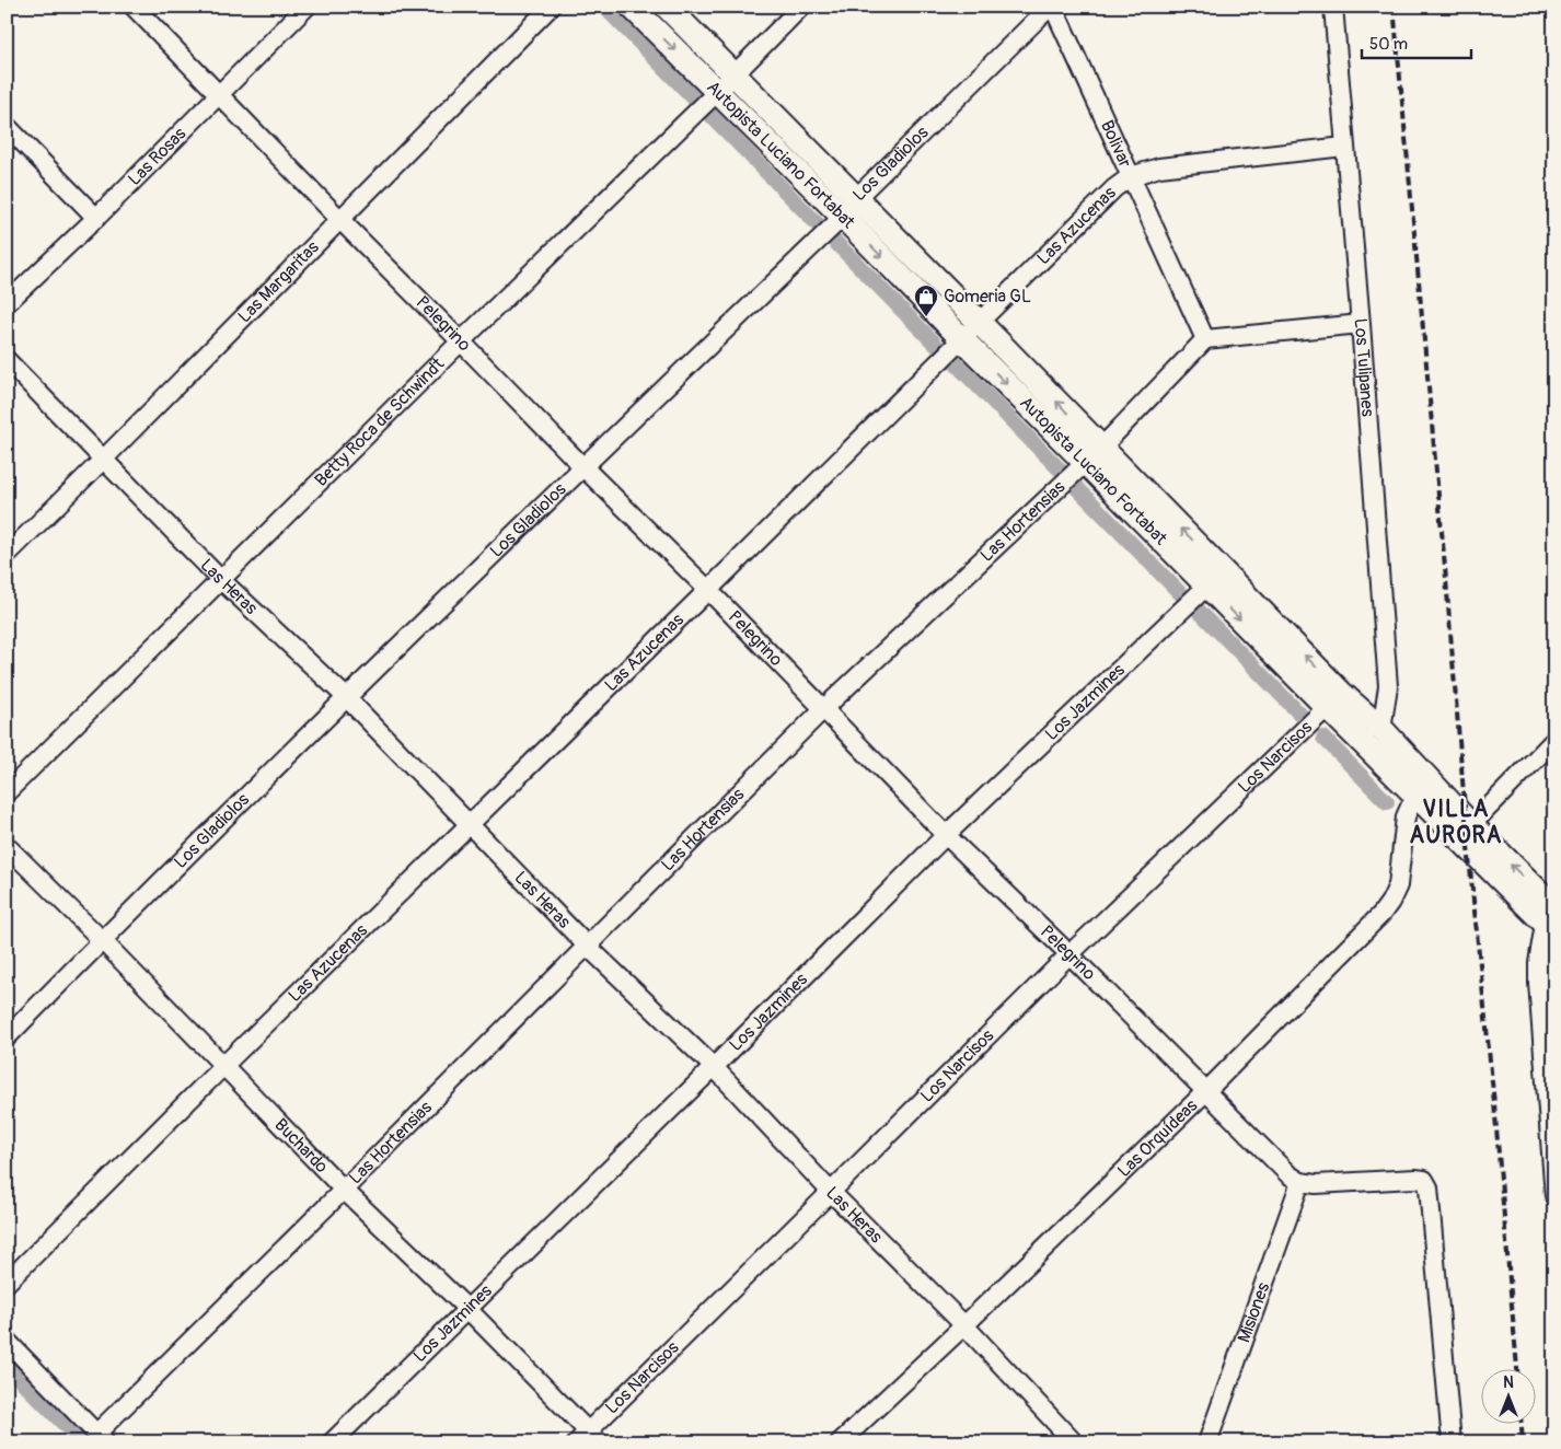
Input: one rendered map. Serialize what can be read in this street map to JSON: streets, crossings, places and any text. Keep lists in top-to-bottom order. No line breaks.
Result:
{"streets":{"main road":["Autopista Luciano Fortabat"],"street":["Bolivar","Las Rosas","Los Gladiolos","Las Azucenas","Las Margaritas","Pelegrino","Los Tulipanes","Betty Roca de Schwindt","Las Hortensias","Las Heras","Los Jazmines","Los Narcisos","Las Orquídeas","Buchardo","Misiones"]},"crossings":[["Bolivar","Los Gladiolos"],["Bolivar","Las Azucenas"],["Bolivar","Las Hortensias"],["Autopista Luciano Fortabat","Los Gladiolos"],["Autopista Luciano Fortabat","Las Azucenas"],["Autopista Luciano Fortabat","Los Tulipanes"],["Autopista Luciano Fortabat","Betty Roca de Schwindt"],["Autopista Luciano Fortabat","Las Hortensias"],["Autopista Luciano Fortabat","Los Jazmines"],["Autopista Luciano Fortabat","Los Narcisos"],["Autopista Luciano Fortabat","Las Orquídeas"],["Las Rosas","Pelegrino"],["Los Gladiolos","Pelegrino"],["Los Gladiolos","Las Heras"],["Los Gladiolos","Buchardo"],["Las Azucenas","Pelegrino"],["Las Azucenas","Los Tulipanes"],["Las Azucenas","Las Heras"],["Las Azucenas","Buchardo"],["Las Margaritas","Pelegrino"],["Las Margaritas","Las Heras"],["Pelegrino","Betty Roca de Schwindt"],["Pelegrino","Las Hortensias"],["Pelegrino","Los Jazmines"],["Pelegrino","Los Narcisos"],["Pelegrino","Las Orquídeas"],["Pelegrino","Misiones"],["Betty Roca de Schwindt","Las Heras"],["Las Hortensias","Las Heras"],["Las Hortensias","Buchardo"],["Las Heras","Los Jazmines"],["Las Heras","Los Narcisos"],["Las Heras","Las Orquídeas"],["Los Jazmines","Buchardo"],["Los Narcisos","Buchardo"]],"districts":["VILLA AURORA"],"places":{"shop":["Gomeria GL"]},"scale_bar":"50 m","north":"top"}
